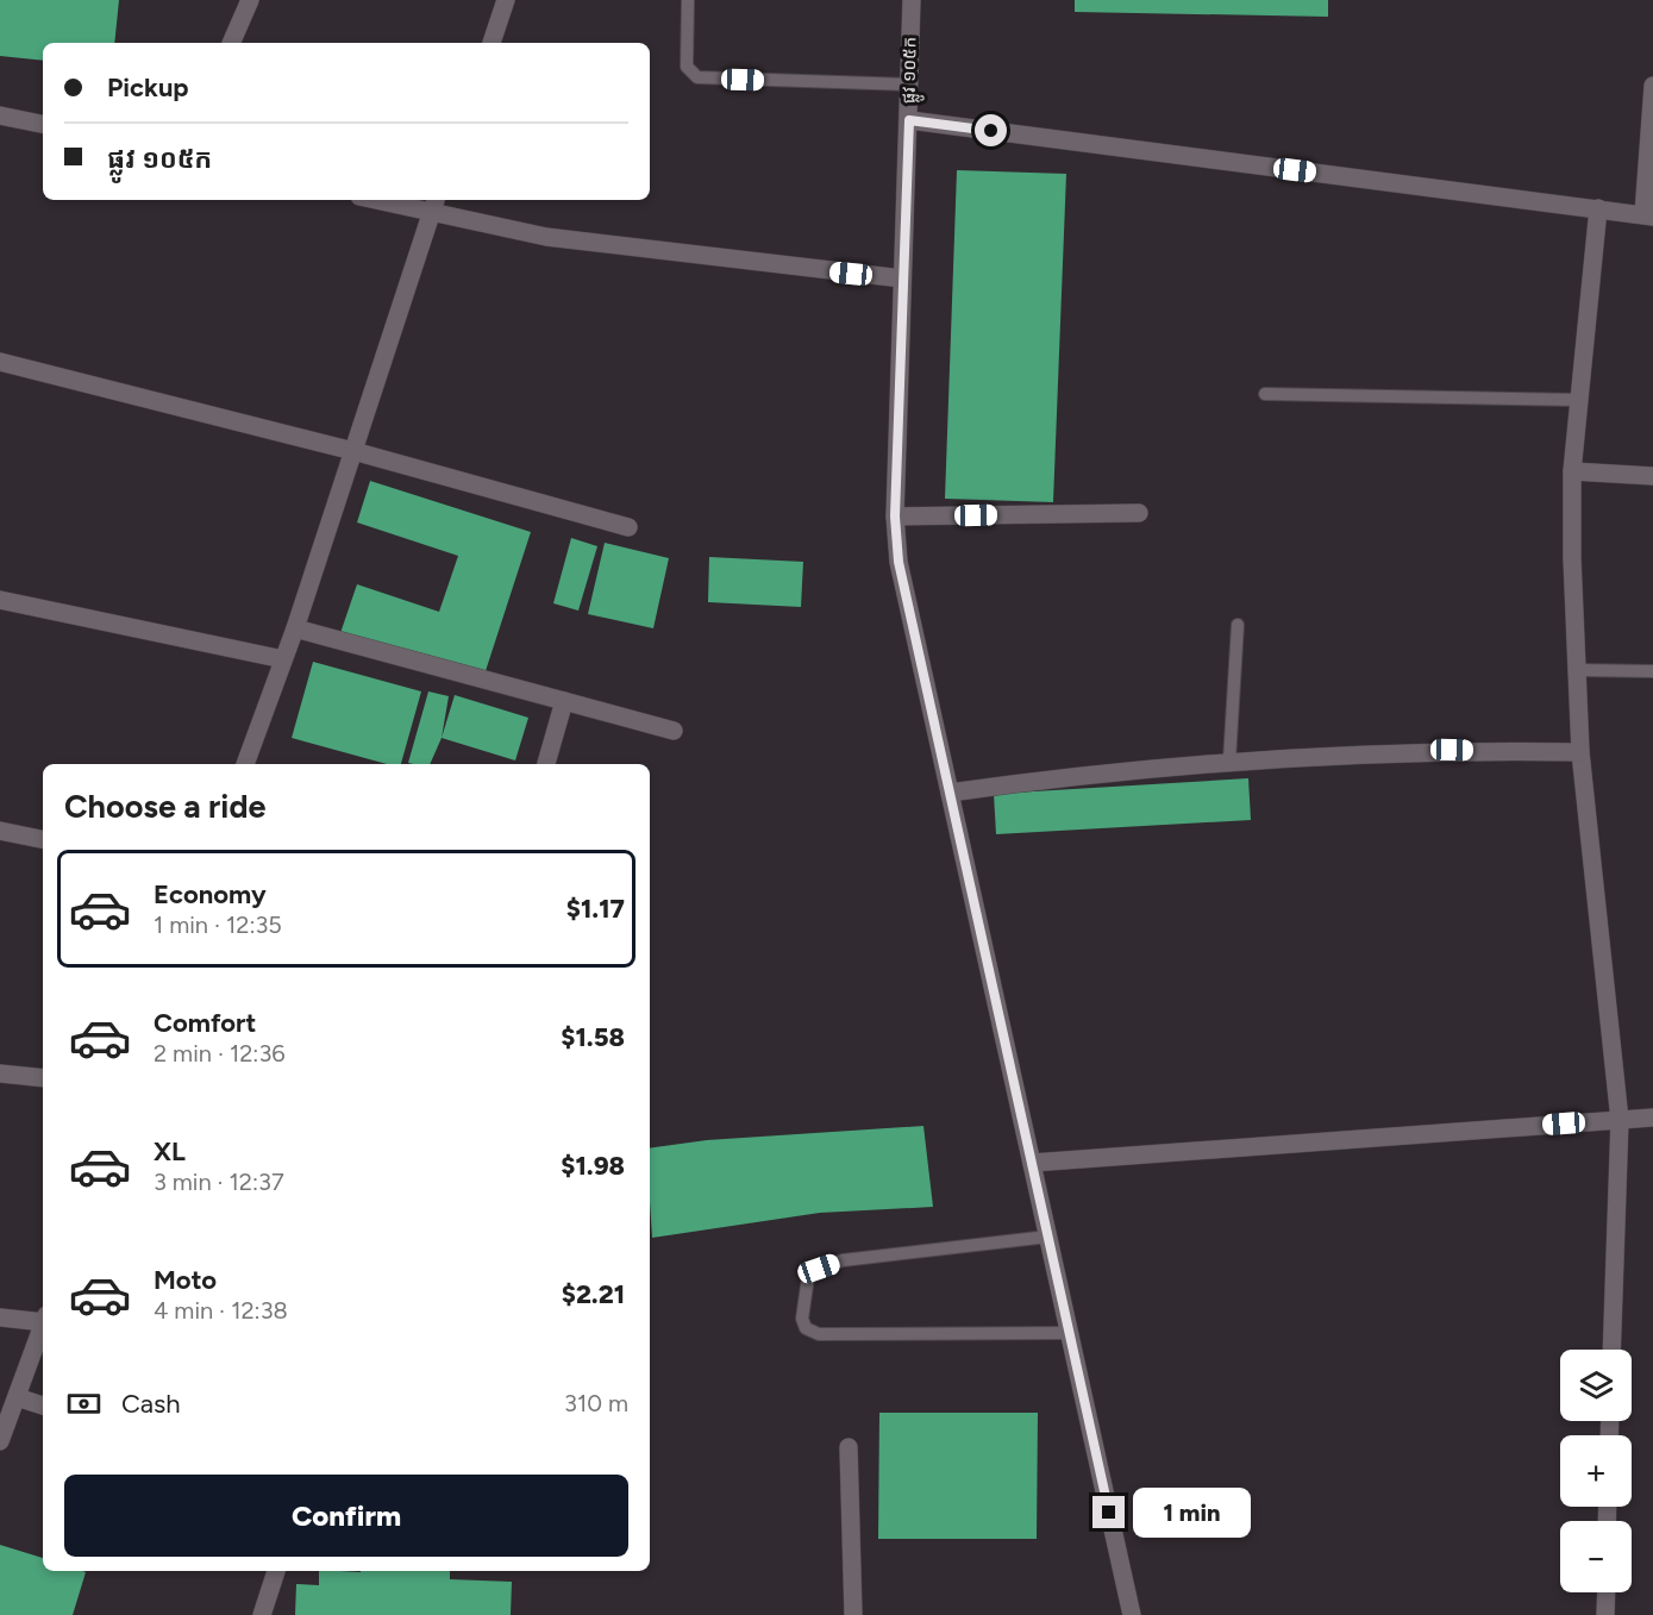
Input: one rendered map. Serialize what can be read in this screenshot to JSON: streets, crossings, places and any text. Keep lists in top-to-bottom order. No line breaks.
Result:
{"streets":{"street":["ផ្លូវ ១០៥ក"]},"page":{"banner":["Pickup","ផ្លូវ ១០៥ក"],"heading":"Choose a ride","list":[{"name":"Economy","note":"1 min · 12:35","value":"$1.17"},{"name":"Comfort","note":"2 min · 12:36","value":"$1.58"},{"name":"XL","note":"3 min · 12:37","value":"$1.98"},{"name":"Moto","note":"4 min · 12:38","value":"$2.21"}],"map_buttons":["+","−"],"pay":["Cash","310 m"],"buttons":"Confirm","bubble":"1 min"}}
